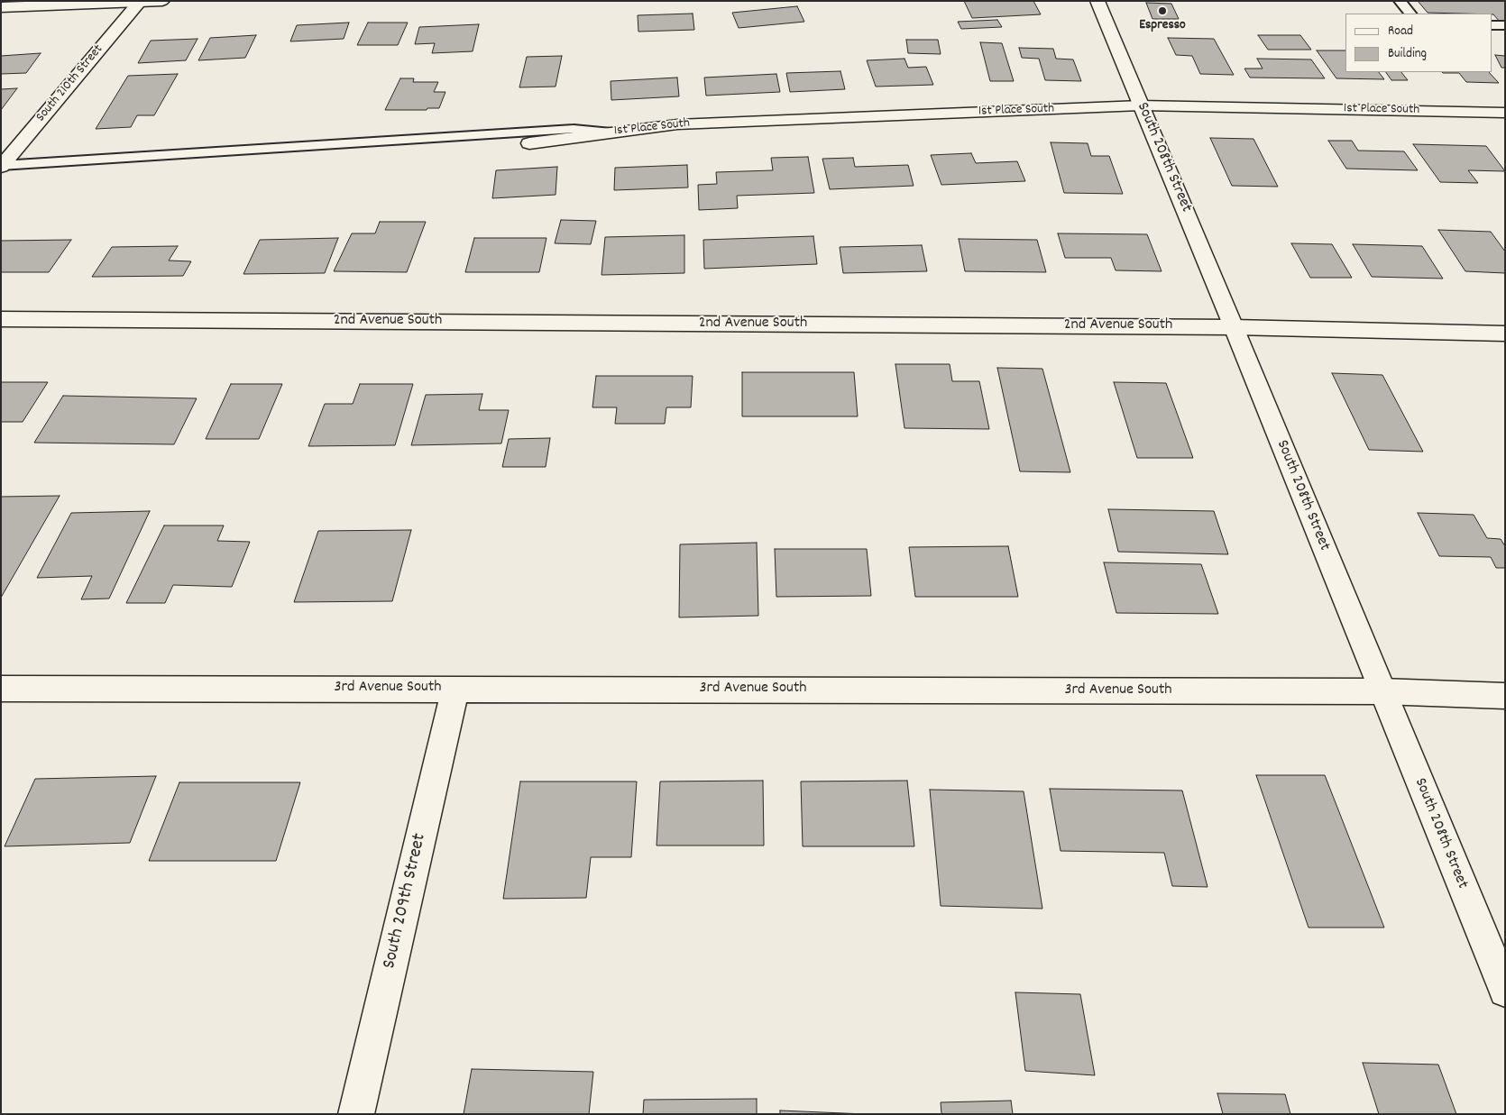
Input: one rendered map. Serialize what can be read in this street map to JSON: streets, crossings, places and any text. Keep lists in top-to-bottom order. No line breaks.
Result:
{"streets":{"street":["South 210th Street","1st Place South","South 208th Street","2nd Avenue South","3rd Avenue South","South 209th Street"]},"crossings":[["1st Place South","South 208th Street"],["South 208th Street","2nd Avenue South"],["South 208th Street","3rd Avenue South"],["3rd Avenue South","South 209th Street"]],"places":["Espresso"],"legend":["Road","Building"]}
